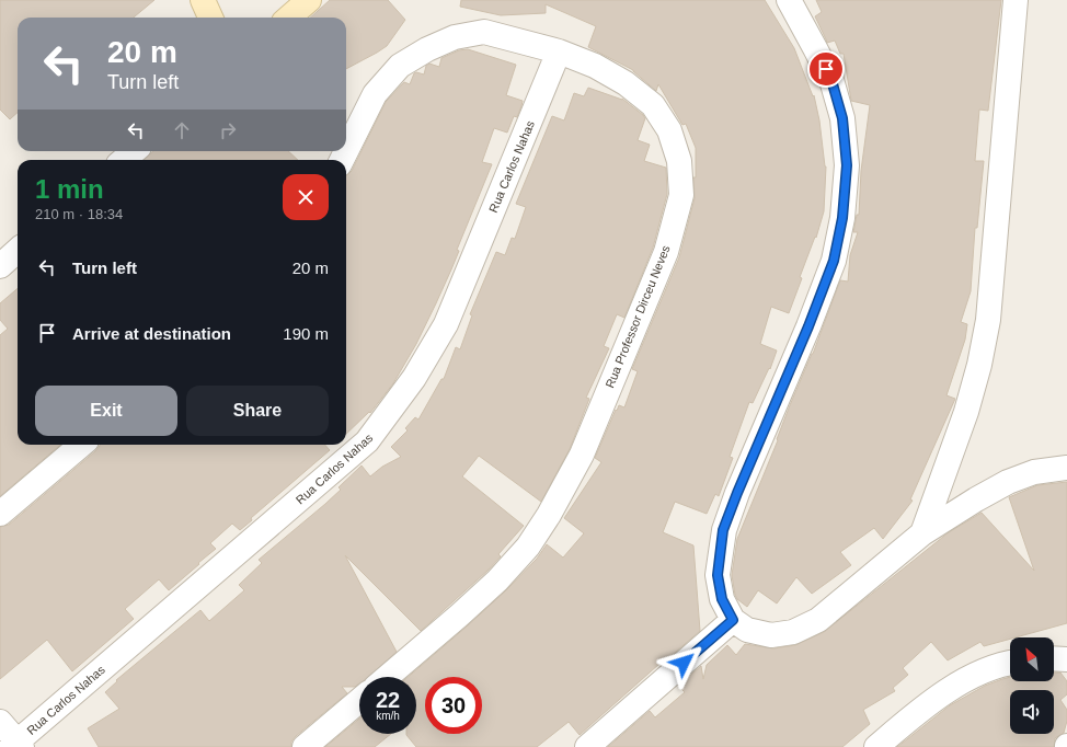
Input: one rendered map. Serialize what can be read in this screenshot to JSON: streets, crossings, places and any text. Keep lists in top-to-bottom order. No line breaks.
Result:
{"streets":{"street":["Rua Carlos Nahas","Rua Professor Dirceu Neves"]},"crossings":[["Rua Carlos Nahas","Rua Professor Dirceu Neves"]],"north":"top left","page":{"turn":["20 m","Turn left"],"heading":["1 min","210 m · 18:34"],"list":[{"name":"Turn left","value":"20 m"},{"name":"Arrive at destination","value":"190 m"}],"buttons":["Exit","Share"],"speed":"22 km/h","limit":"30"}}
